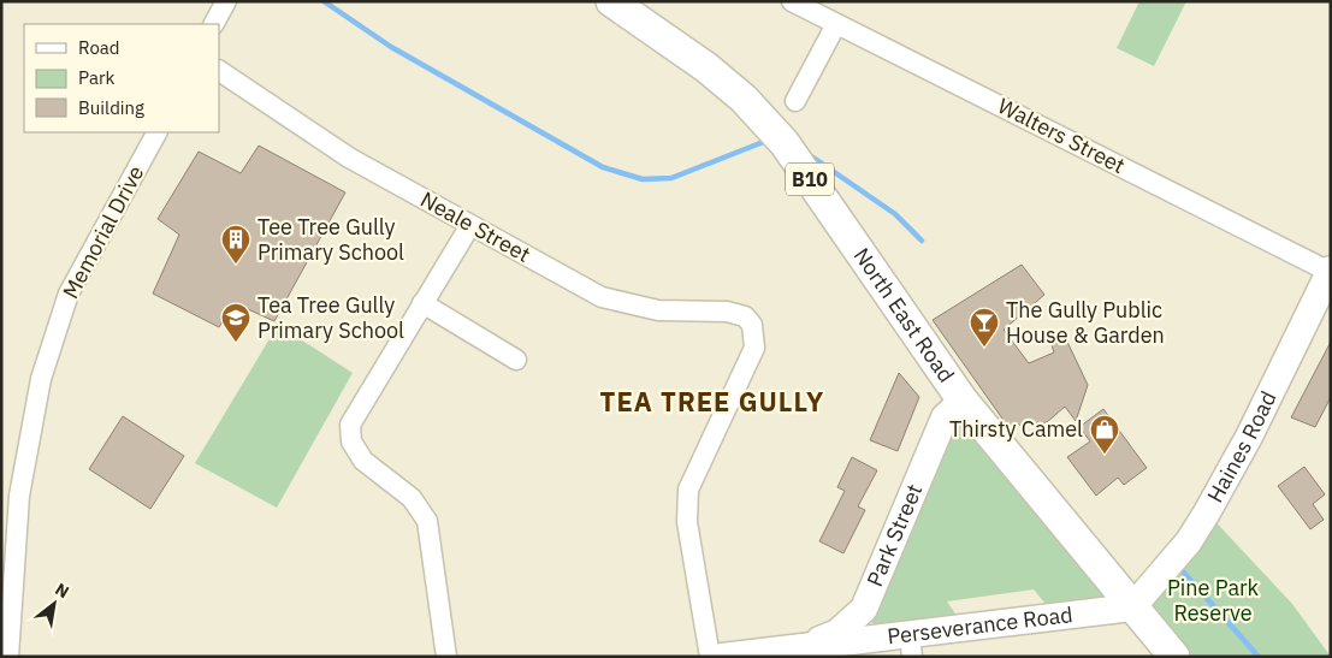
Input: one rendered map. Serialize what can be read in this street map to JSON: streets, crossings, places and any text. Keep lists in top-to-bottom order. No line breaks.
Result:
{"streets":{"main road":["B10","North East Road"],"street":["Walters Street","Neale Street","Memorial Drive","Haines Road","Park Street","Perseverance Road"]},"crossings":[["Walters Street","Haines Road"],["North East Road","Haines Road"],["North East Road","Park Street"],["North East Road","Perseverance Road"],["Haines Road","Perseverance Road"],["Park Street","Perseverance Road"]],"districts":["TEA TREE GULLY"],"parks":["Pine Park Reserve"],"places":{"building":["Tee Tree Gully Primary School"],"school or university":["Tea Tree Gully Primary School"],"bar":["The Gully Public House & Garden"],"shop":["Thirsty Camel"]},"legend":["Road","Park","Building"],"north":"top right"}
